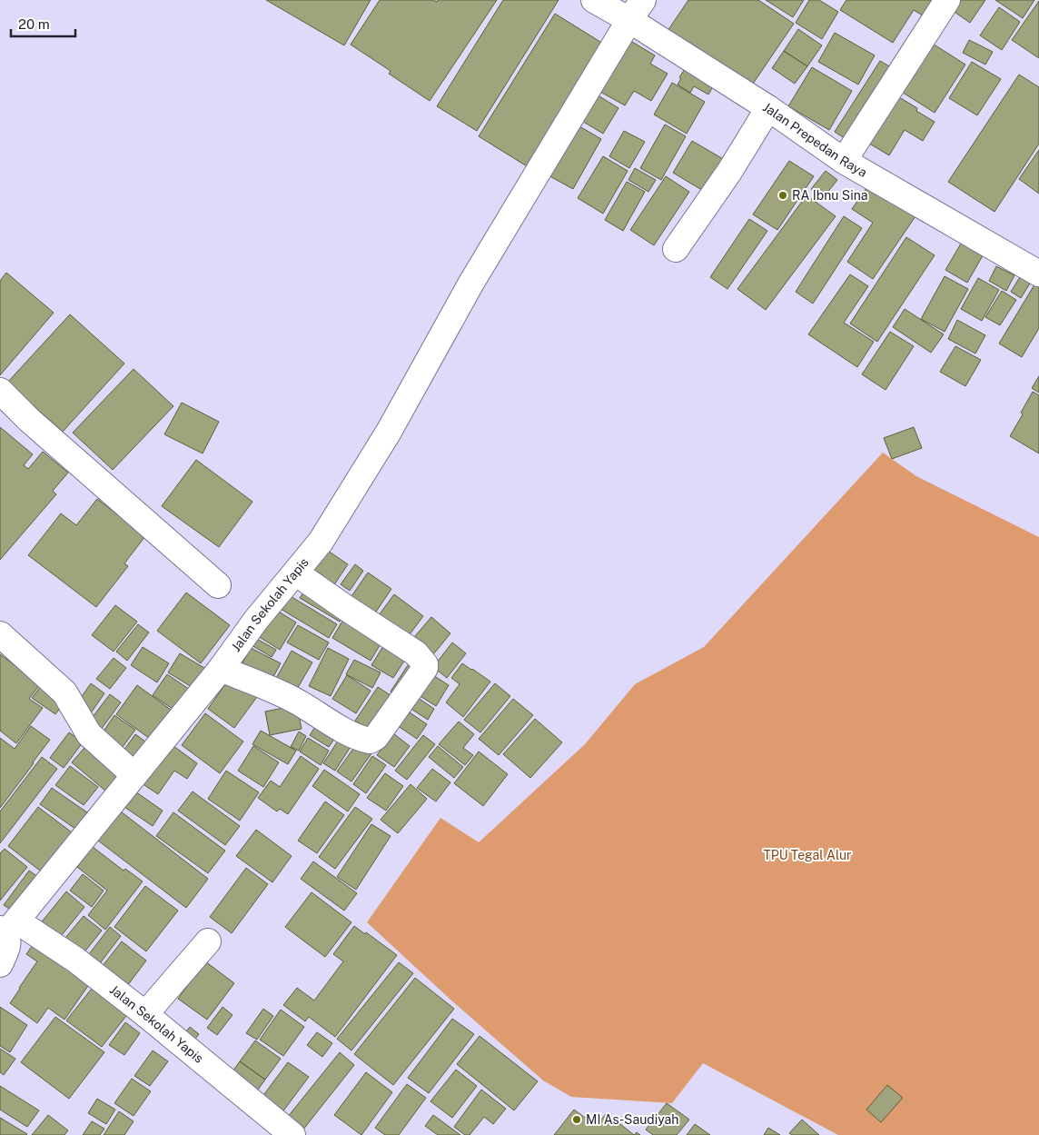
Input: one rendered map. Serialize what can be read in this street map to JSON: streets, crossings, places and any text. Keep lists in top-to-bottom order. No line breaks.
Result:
{"streets":{"street":["Jalan Prepedan Raya","Jalan Sekolah Yapis"]},"crossings":[["Jalan Prepedan Raya","Jalan Sekolah Yapis"]],"parks":["TPU Tegal Alur"],"places":["RA Ibnu Sina","MI As-Saudiyah"],"scale_bar":"20 m"}
